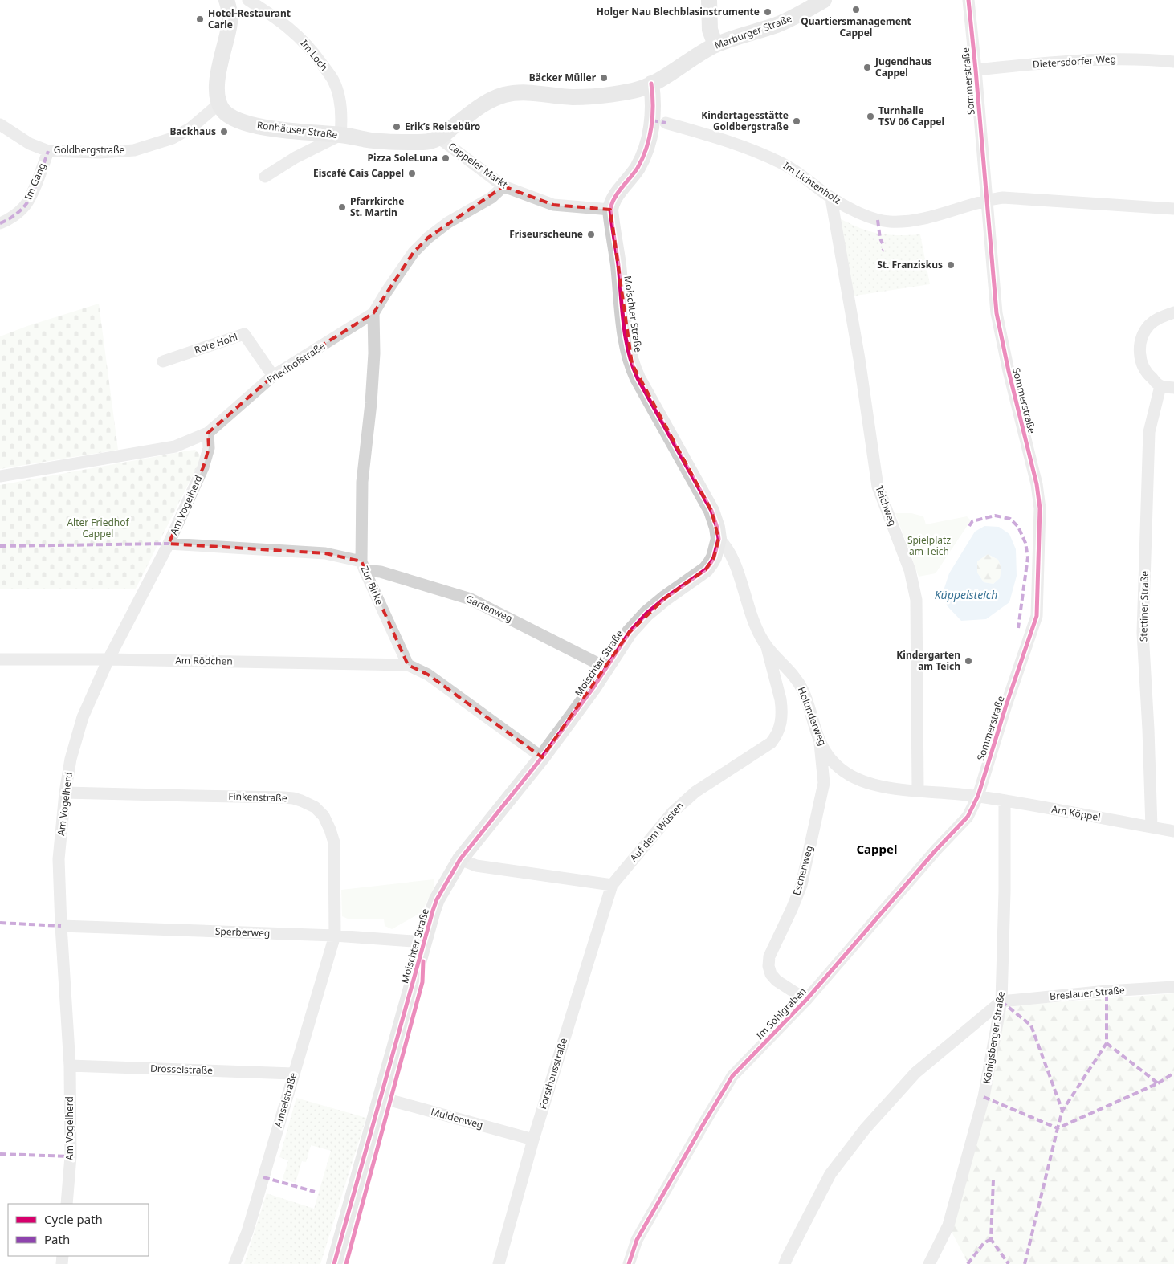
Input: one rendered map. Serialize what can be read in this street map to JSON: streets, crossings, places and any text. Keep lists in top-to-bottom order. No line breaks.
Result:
{"streets":{"street":["Marburger Straße","Im Loch","Dietersdorfer Weg","Sommerstraße","Ronhäuser Straße","Goldbergstraße","Cappeler Markt","Im Gang","Im Lichtenholz","Moischter Straße","Rote Hohl","Friedhofstraße","Am Vogelherd","Teichweg","Zur Birke","Stettiner Straße","Gartenweg","Am Rödchen","Holunderweg","Finkenstraße","Am Köppel","Auf dem Wüsten","Eschenweg","Sperberweg","Breslauer Straße","Im Sohlgraben","Königsberger Straße","Drosselstraße","Forsthausstraße","Amselstraße","Muldenweg"]},"crossings":[["Marburger Straße","Ronhäuser Straße"],["Marburger Straße","Cappeler Markt"],["Im Loch","Ronhäuser Straße"],["Dietersdorfer Weg","Sommerstraße"],["Sommerstraße","Im Lichtenholz"],["Sommerstraße","Holunderweg"],["Sommerstraße","Am Köppel"],["Sommerstraße","Im Sohlgraben"],["Ronhäuser Straße","Goldbergstraße"],["Ronhäuser Straße","Cappeler Markt"],["Goldbergstraße","Im Gang"],["Cappeler Markt","Moischter Straße"],["Cappeler Markt","Friedhofstraße"],["Im Lichtenholz","Teichweg"],["Moischter Straße","Gartenweg"],["Moischter Straße","Holunderweg"],["Moischter Straße","Sperberweg"],["Moischter Straße","Muldenweg"],["Rote Hohl","Friedhofstraße"],["Friedhofstraße","Am Vogelherd"],["Friedhofstraße","Zur Birke"],["Am Vogelherd","Gartenweg"],["Am Vogelherd","Am Rödchen"],["Am Vogelherd","Finkenstraße"],["Am Vogelherd","Sperberweg"],["Am Vogelherd","Drosselstraße"],["Teichweg","Holunderweg"],["Zur Birke","Gartenweg"],["Zur Birke","Am Rödchen"],["Stettiner Straße","Am Köppel"],["Holunderweg","Am Köppel"],["Holunderweg","Auf dem Wüsten"],["Holunderweg","Eschenweg"],["Holunderweg","Im Sohlgraben"],["Finkenstraße","Sperberweg"],["Finkenstraße","Amselstraße"],["Am Köppel","Im Sohlgraben"],["Am Köppel","Königsberger Straße"],["Auf dem Wüsten","Forsthausstraße"],["Eschenweg","Im Sohlgraben"],["Sperberweg","Amselstraße"],["Breslauer Straße","Königsberger Straße"],["Drosselstraße","Amselstraße"],["Forsthausstraße","Muldenweg"]],"districts":["Cappel"],"water":["Küppelsteich"],"parks":["Alter Friedhof Cappel","Spielplatz am Teich"],"places":["Quartiersmanagement Cappel","Holger Nau Blechblasinstrumente","Hotel-Restaurant Carle","Jugendhaus Cappel","Bäcker Müller","Turnhalle TSV 06 Cappel","Kindertagesstätte Goldbergstraße","Erik’s Reisebüro","Backhaus","Pizza SoleLuna","Eiscafé Cais Cappel","Pfarrkirche St. Martin","Friseurscheune","St. Franziskus","Kindergarten am Teich"],"legend":["Cycle path","Path"]}
